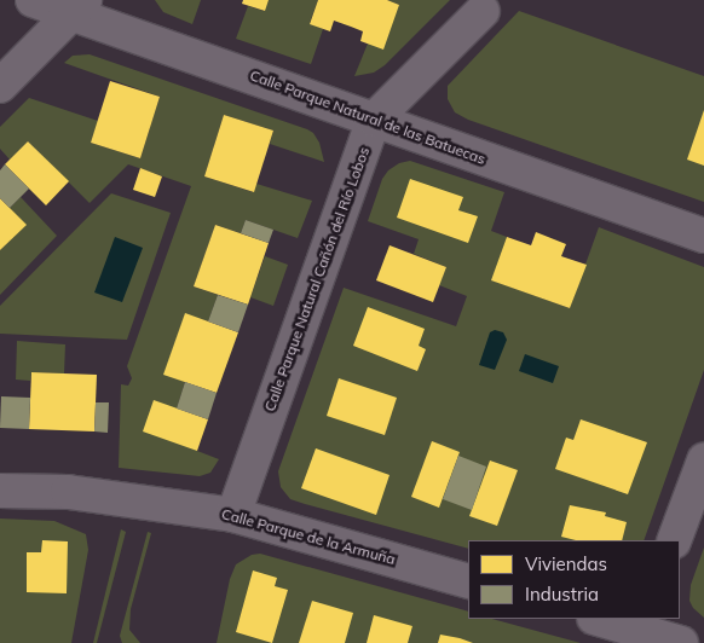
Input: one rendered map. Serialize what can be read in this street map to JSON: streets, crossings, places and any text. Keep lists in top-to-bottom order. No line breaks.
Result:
{"streets":{"street":["Calle Parque Natural de las Batuecas","Calle Parque Natural Cañón del Río Lobos","Calle Parque de la Armuña"]},"crossings":[["Calle Parque Natural de las Batuecas","Calle Parque Natural Cañón del Río Lobos"],["Calle Parque Natural Cañón del Río Lobos","Calle Parque de la Armuña"]],"legend":["Viviendas","Industria"]}
